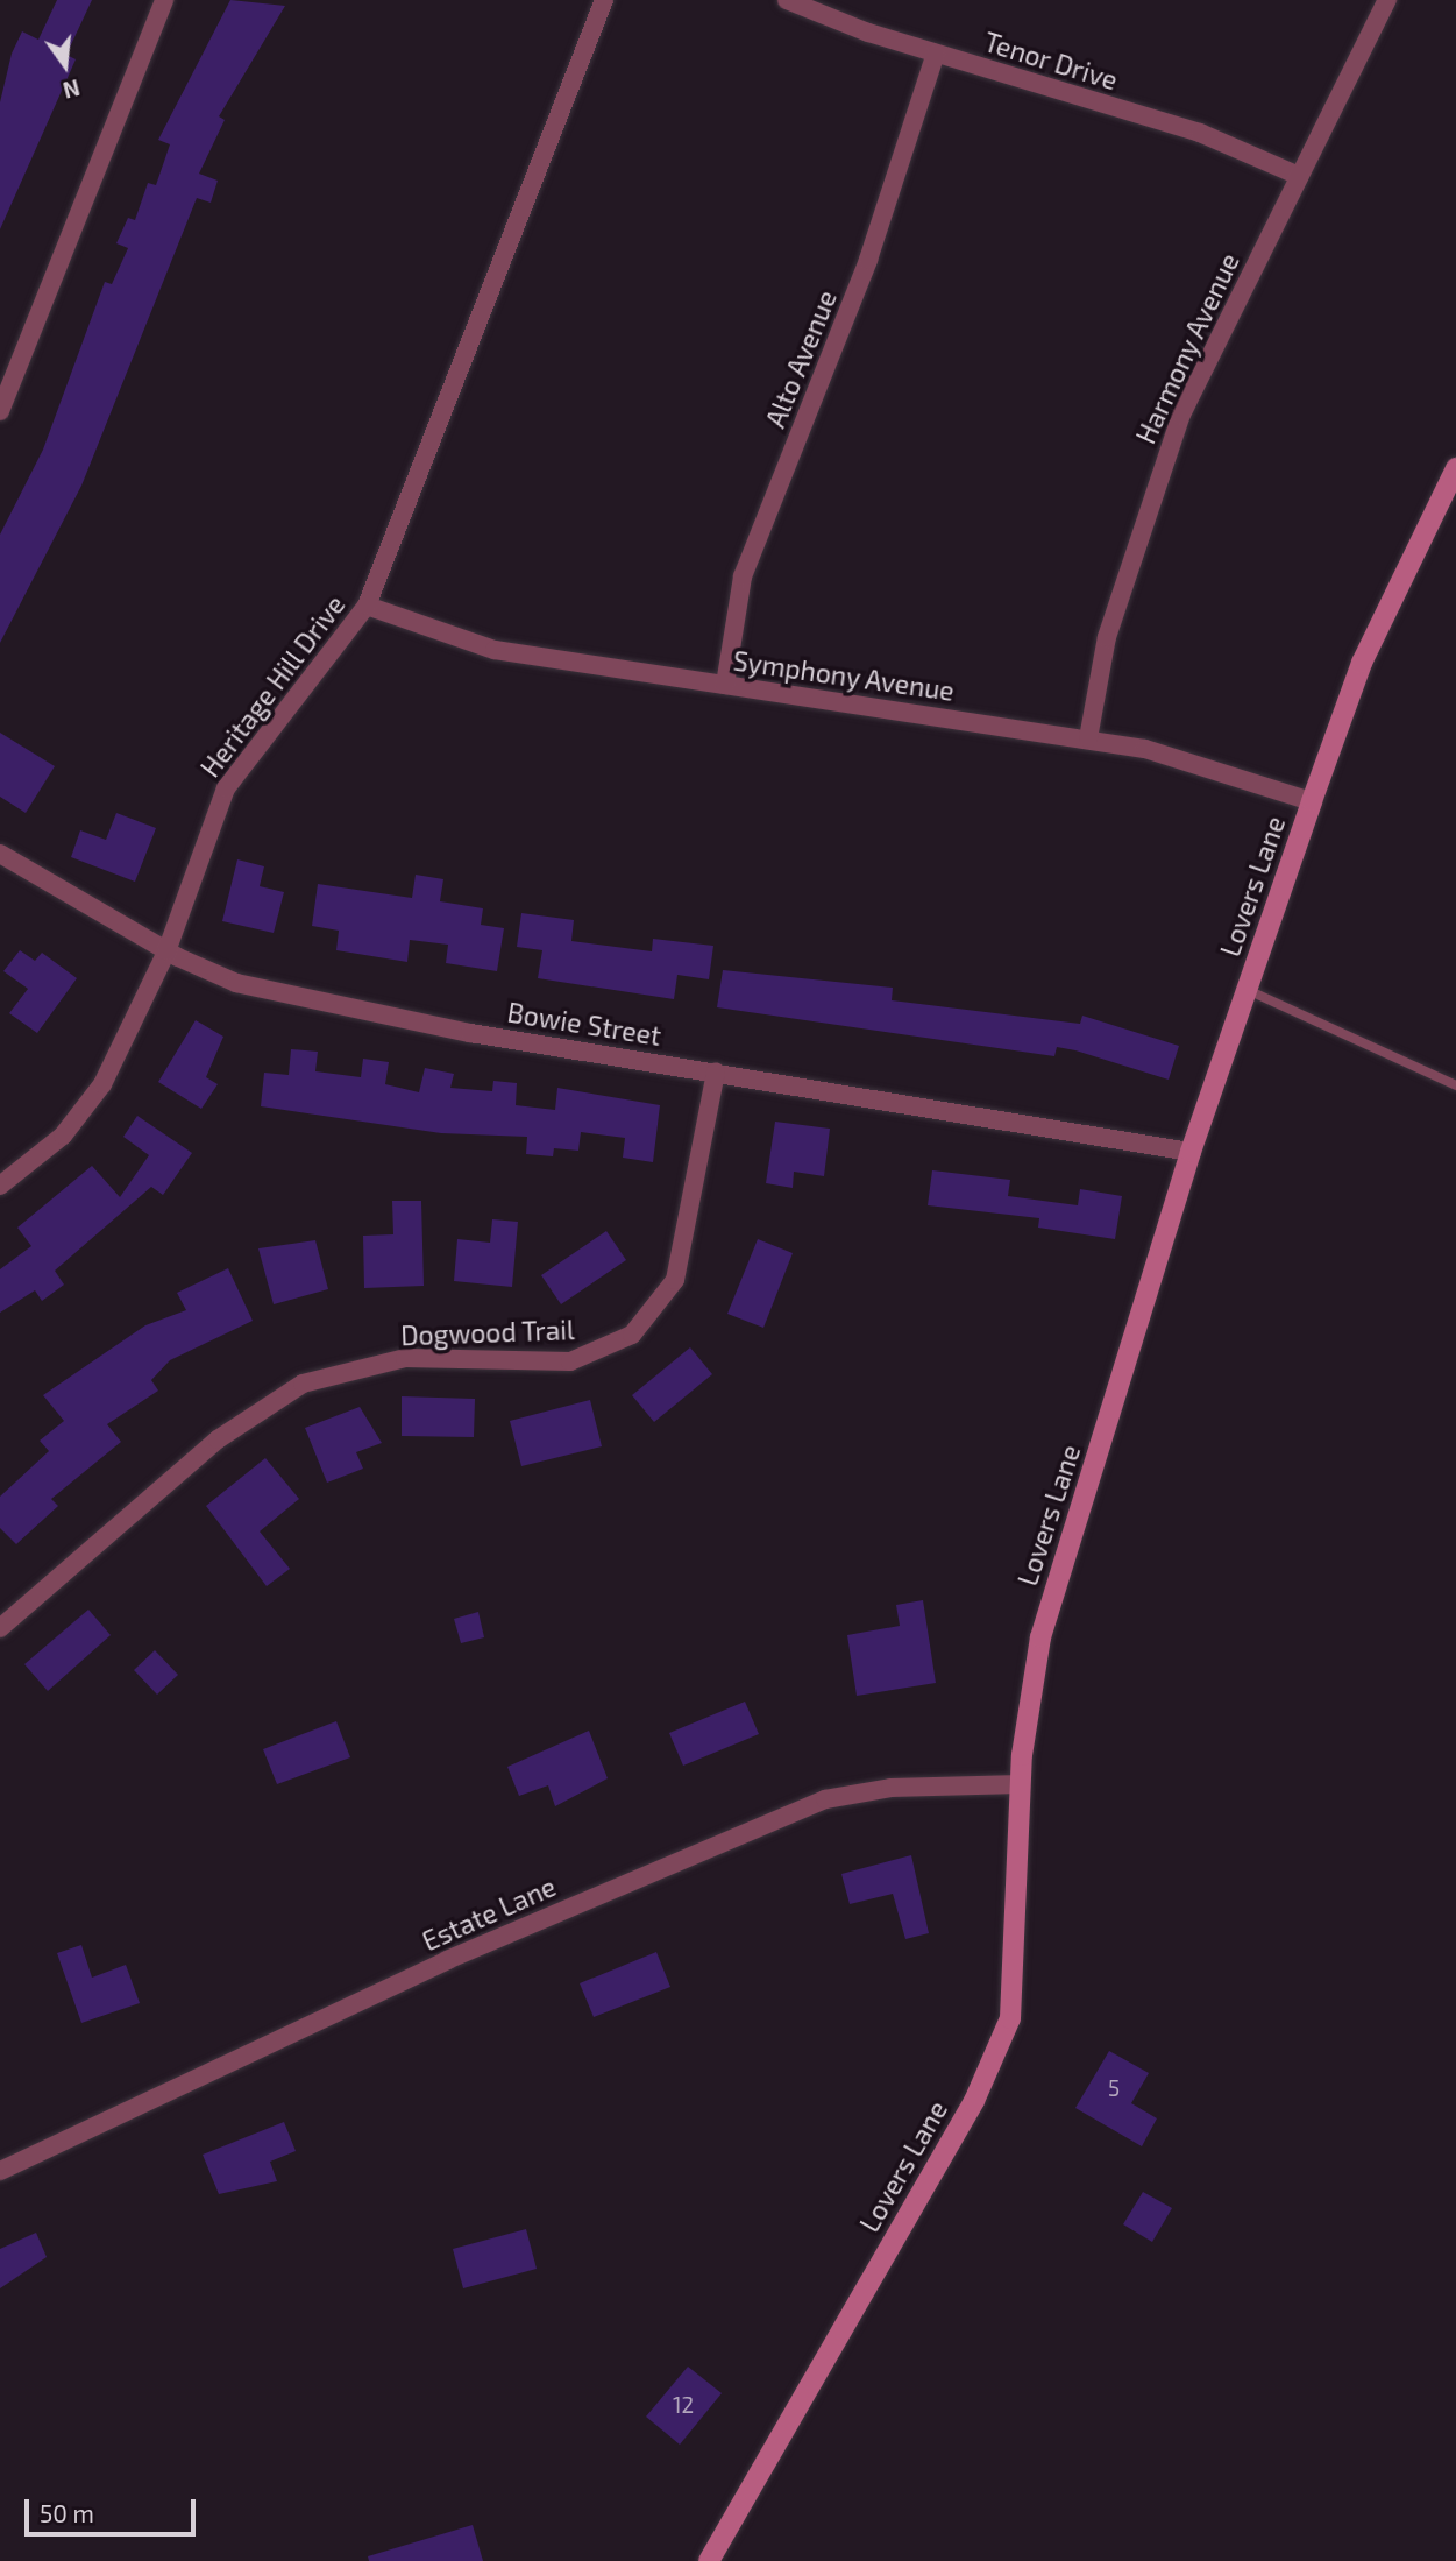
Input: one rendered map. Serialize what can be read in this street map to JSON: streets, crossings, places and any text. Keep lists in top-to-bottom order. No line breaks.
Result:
{"streets":{"street":["Tenor Drive","Harmony Avenue","Alto Avenue","Symphony Avenue","Heritage Hill Drive","Lovers Lane","Bowie Street","Dogwood Trail","Estate Lane"]},"crossings":[["Tenor Drive","Harmony Avenue"],["Tenor Drive","Alto Avenue"],["Harmony Avenue","Symphony Avenue"],["Alto Avenue","Symphony Avenue"],["Symphony Avenue","Heritage Hill Drive"],["Symphony Avenue","Lovers Lane"],["Heritage Hill Drive","Bowie Street"],["Lovers Lane","Bowie Street"],["Lovers Lane","Estate Lane"],["Bowie Street","Dogwood Trail"]],"house_numbers":["5","12"],"scale_bar":"50 m","north":"bottom"}
